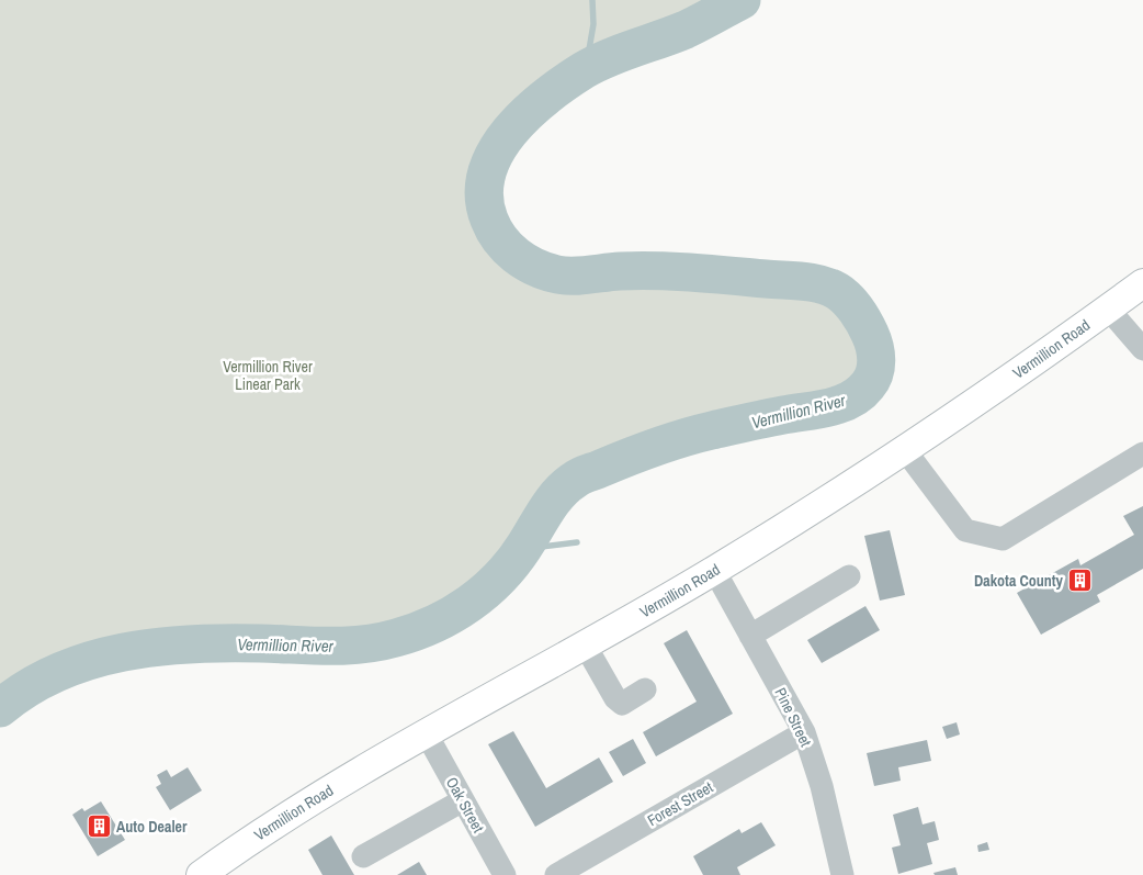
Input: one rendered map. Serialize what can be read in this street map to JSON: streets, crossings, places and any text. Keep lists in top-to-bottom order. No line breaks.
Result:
{"streets":{"main road":["Vermillion Road"],"street":["Pine Street","Forest Street","Oak Street"]},"crossings":[["Vermillion Road","Pine Street"],["Vermillion Road","Oak Street"],["Pine Street","Forest Street"]],"water":["Vermillion River"],"parks":["Vermillion River Linear Park"],"places":{"building":["Dakota County","Auto Dealer"]}}
